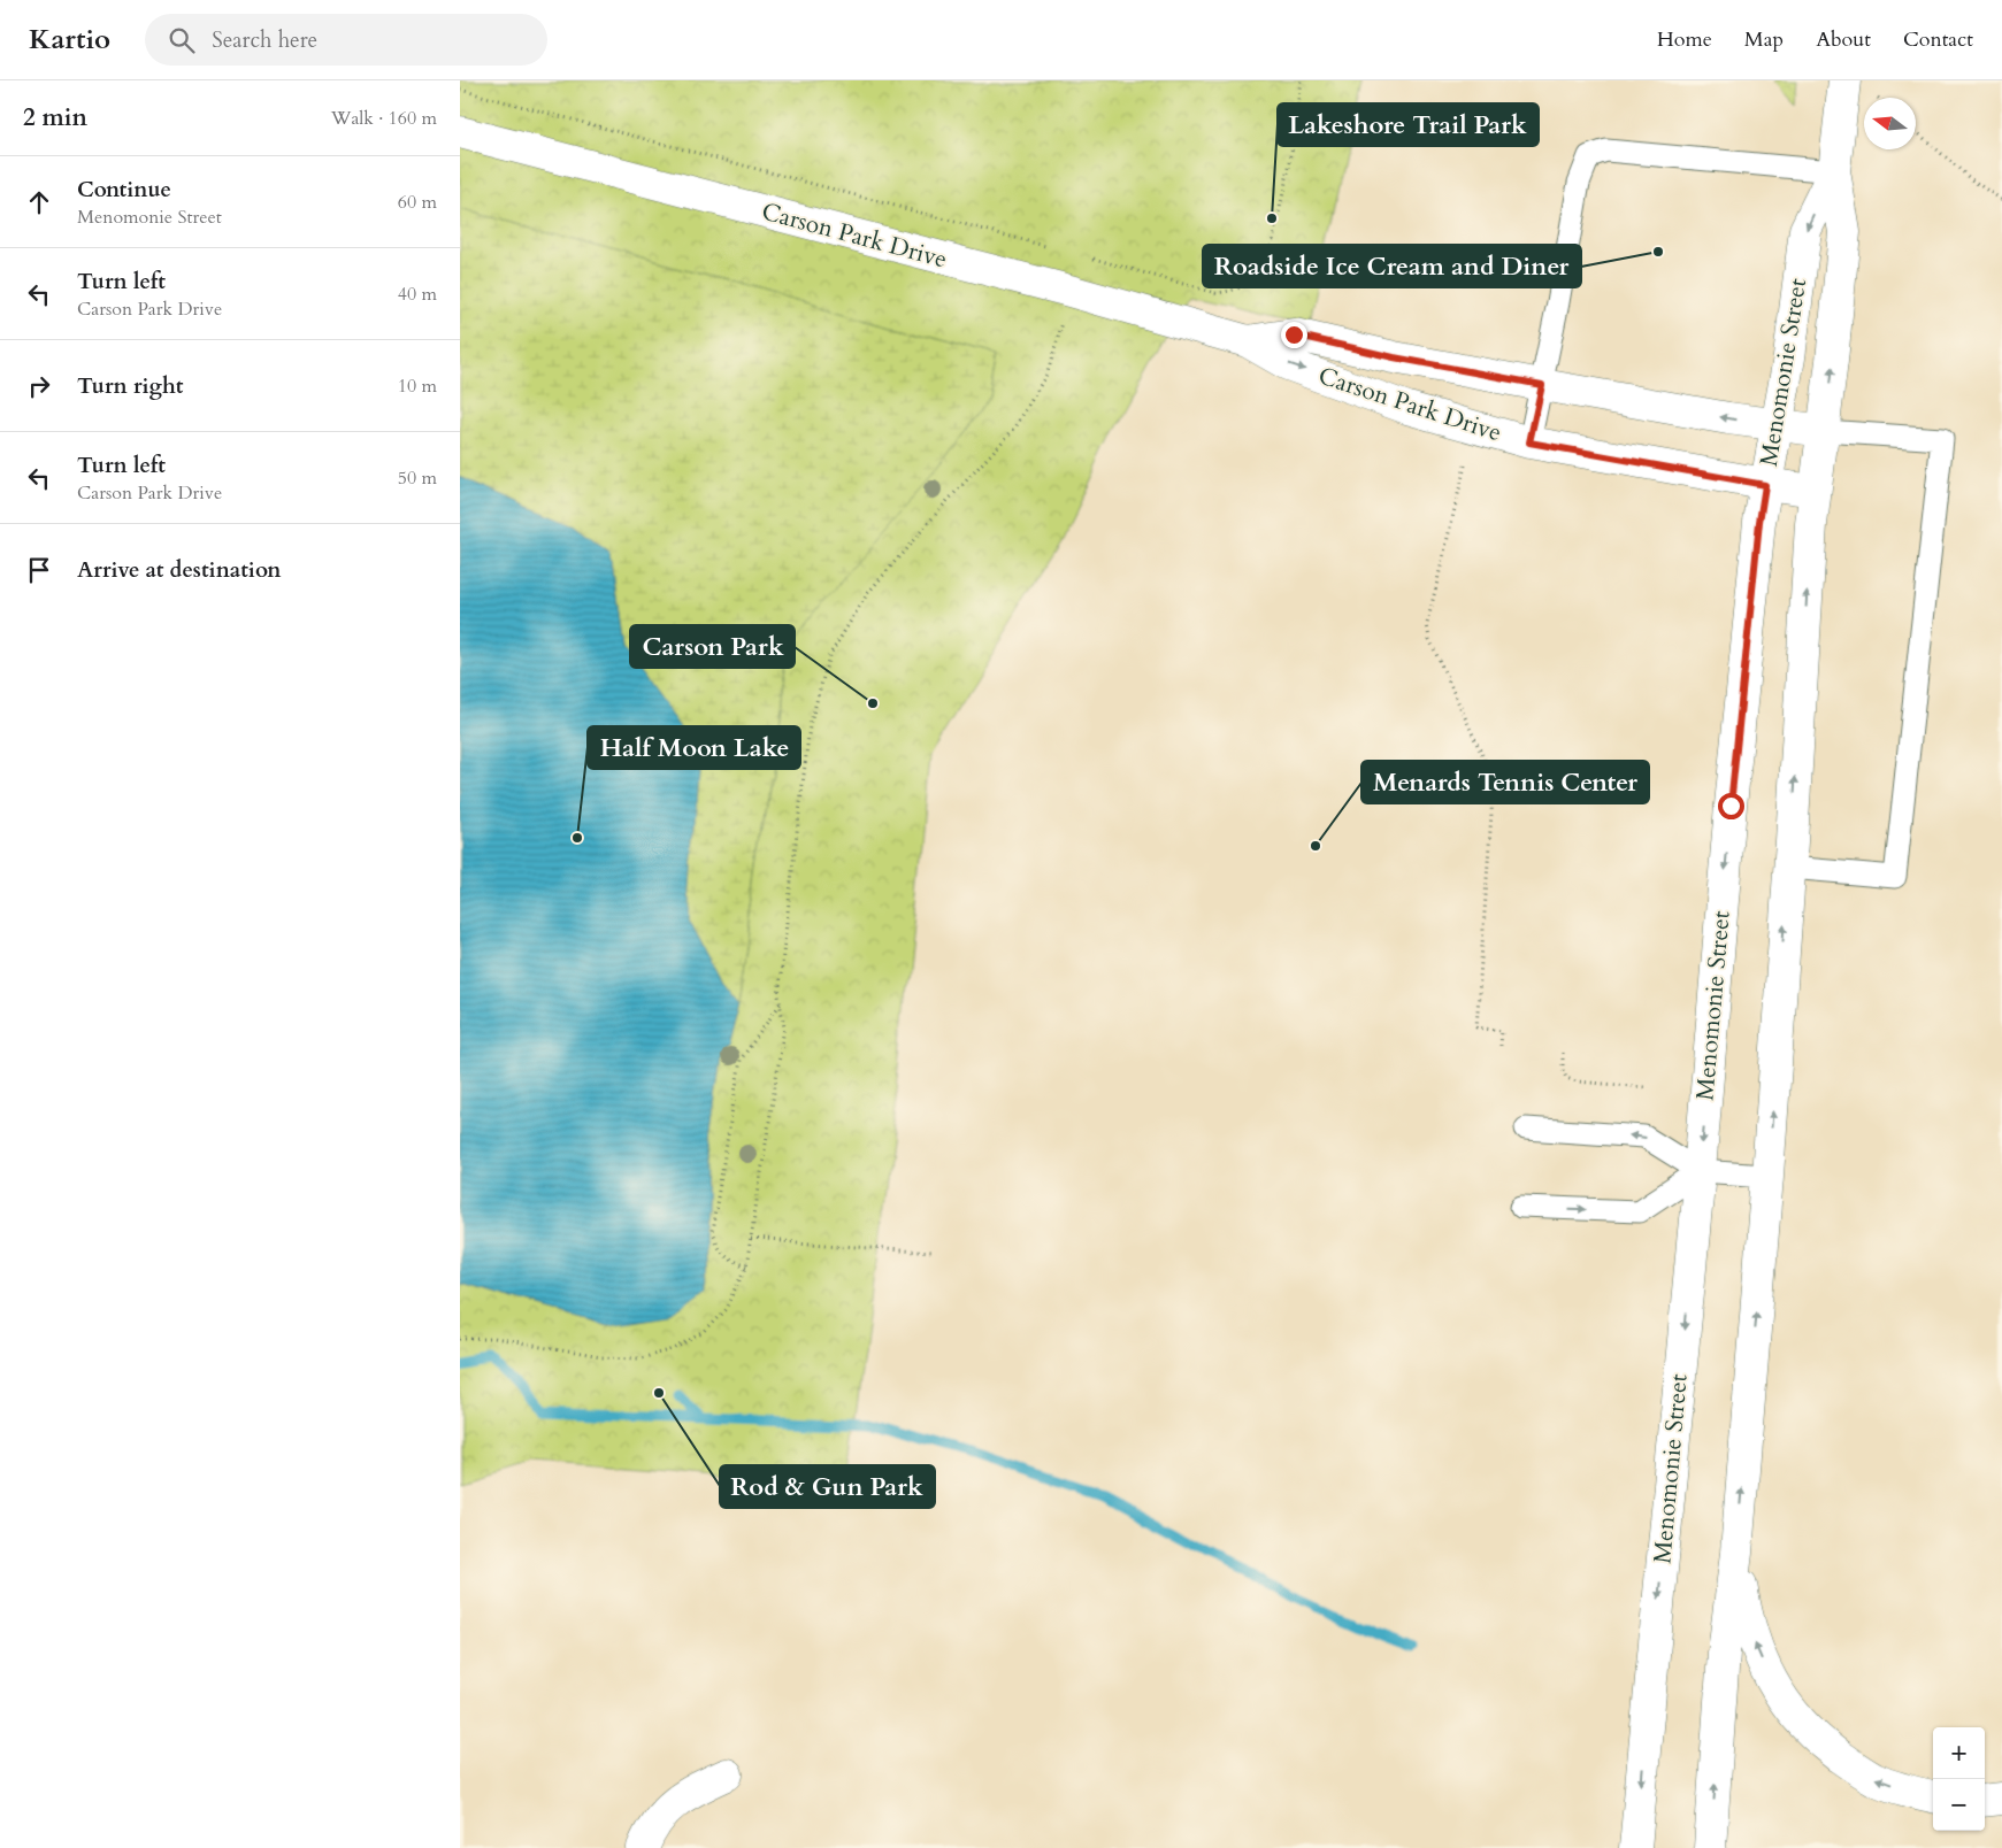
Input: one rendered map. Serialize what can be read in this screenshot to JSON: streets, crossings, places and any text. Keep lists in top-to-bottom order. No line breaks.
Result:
{"streets":{"main road":["Carson Park Drive","Menomonie Street"]},"crossings":[["Carson Park Drive","Menomonie Street"]],"places":["Lakeshore Trail Park","Roadside Ice Cream and Diner","Carson Park","Half Moon Lake","Menards Tennis Center","Rod & Gun Park"],"north":"left","page":{"header":"Kartio","search":"Search here","nav":["Home","Map","About","Contact"],"heading":["2 min","Walk · 160 m"],"list":[["Continue","Menomonie Street","60 m"],["Turn left","Carson Park Drive","40 m"],["Turn right","10 m"],["Turn left","Carson Park Drive","50 m"],"Arrive at destination"],"map_buttons":["+","−"]}}
